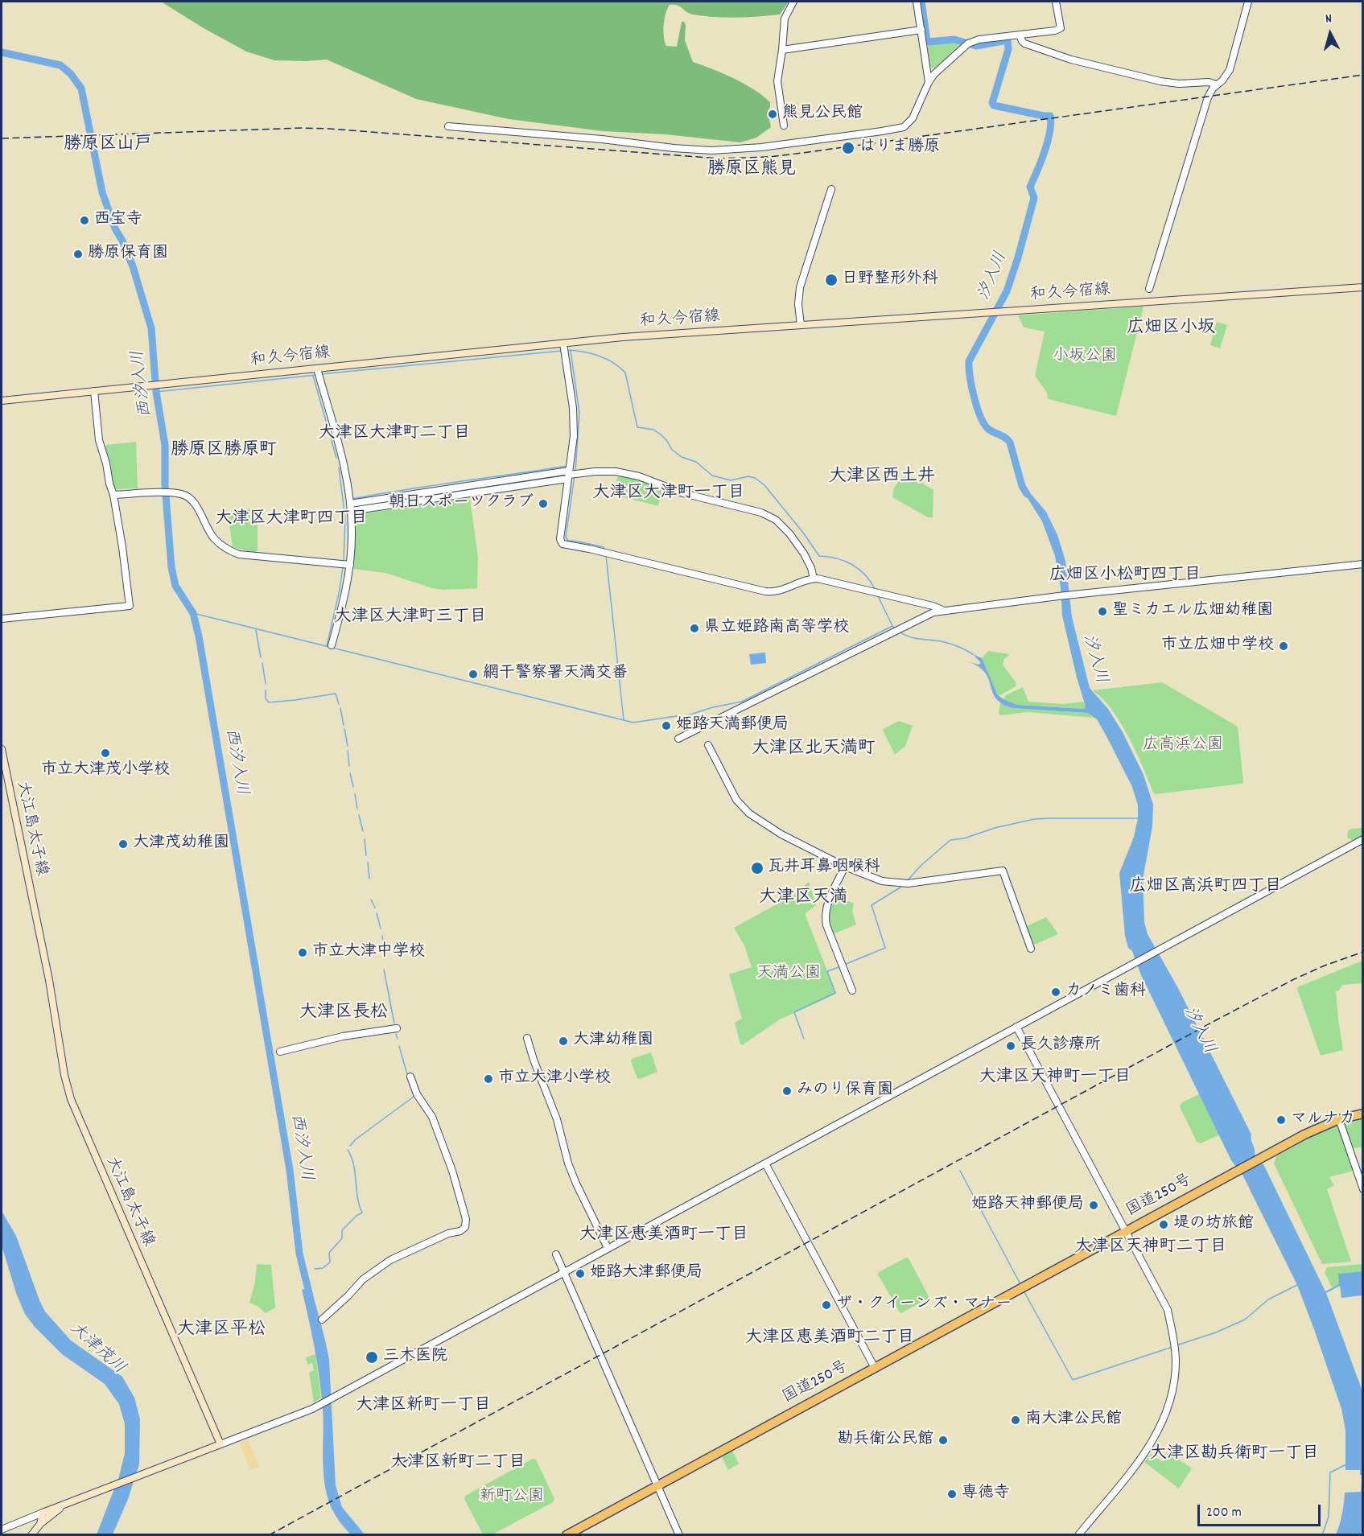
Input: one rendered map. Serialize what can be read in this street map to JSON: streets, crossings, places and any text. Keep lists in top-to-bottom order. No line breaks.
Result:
{"streets":{"highway":["国道250号"],"main road":["和久今宿線","大江島太子線"]},"districts":["勝原区山戸","勝原区熊見","広畑区小坂","大津区大津町二丁目","勝原区勝原町","大津区西土井","大津区大津町一丁目","大津区大津町四丁目","広畑区小松町四丁目","大津区大津町三丁目","大津区北天満町","広畑区高浜町四丁目","大津区天満","大津区長松","大津区天神町一丁目","大津区恵美酒町一丁目","大津区天神町二丁目","大津区平松","大津区恵美酒町二丁目","大津区新町一丁目","大津区勘兵衛町一丁目","大津区新町二丁目"],"water":["汐入川","西汐入川","大津茂川"],"parks":["小坂公園","広高浜公園","天満公園","新町公園"],"places":["熊見公民館","はりま勝原","西宝寺","勝原保育園","日野整形外科","朝日スポーツクラブ","聖ミカエル広畑幼稚園","県立姫路南高等学校","市立広畑中学校","網干警察署天満交番","姫路天満郵便局","市立大津茂小学校","大津茂幼稚園","瓦井耳鼻咽喉科","市立大津中学校","カノミ歯科","大津幼稚園","長久診療所","市立大津小学校","みのり保育園","マルナカ","姫路天神郵便局","堤の坊旅館","姫路大津郵便局","ザ・クイーンズ・マナー","三木医院","南大津公民館","勘兵衛公民館","専徳寺"],"scale_bar":"200 m","north":"top"}
